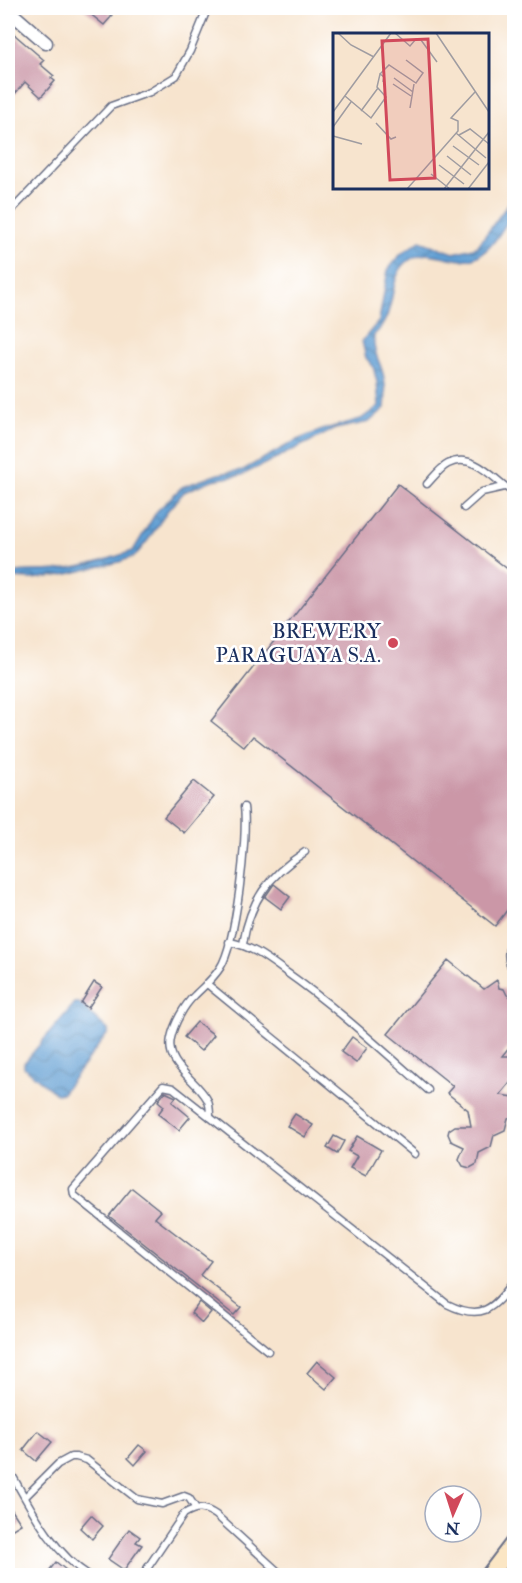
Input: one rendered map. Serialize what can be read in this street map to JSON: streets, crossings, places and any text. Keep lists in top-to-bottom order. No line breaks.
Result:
{"places":["BREWERY PARAGUAYA S.A."],"north":"bottom"}
